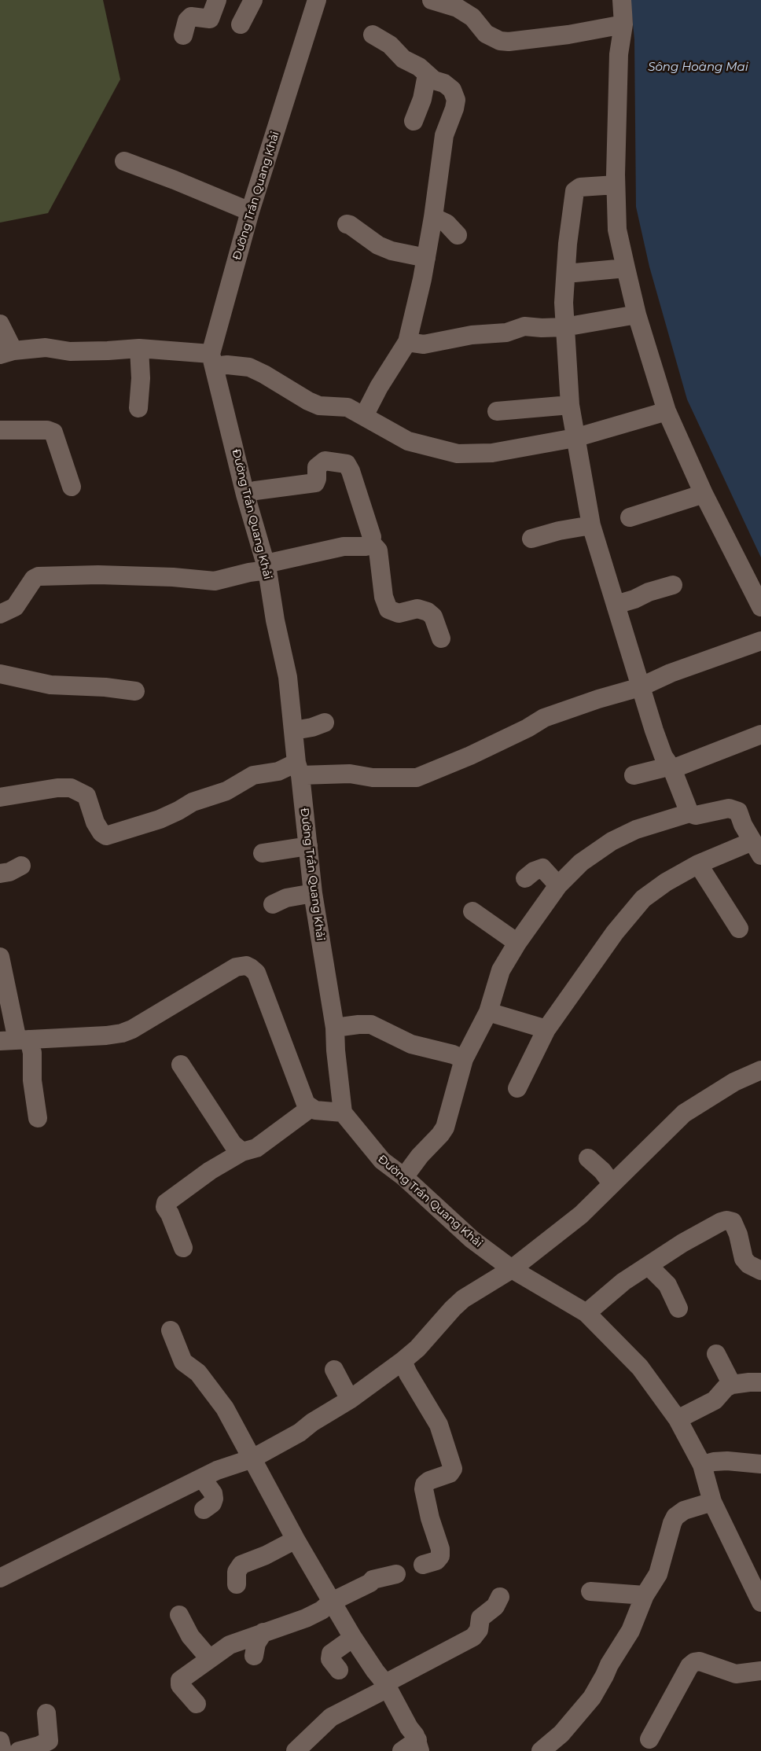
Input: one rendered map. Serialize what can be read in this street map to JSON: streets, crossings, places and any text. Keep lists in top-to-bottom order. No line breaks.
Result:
{"streets":{"street":["Đường Trần Quang Khải"]},"water":["Sông Hoàng Mai"]}
